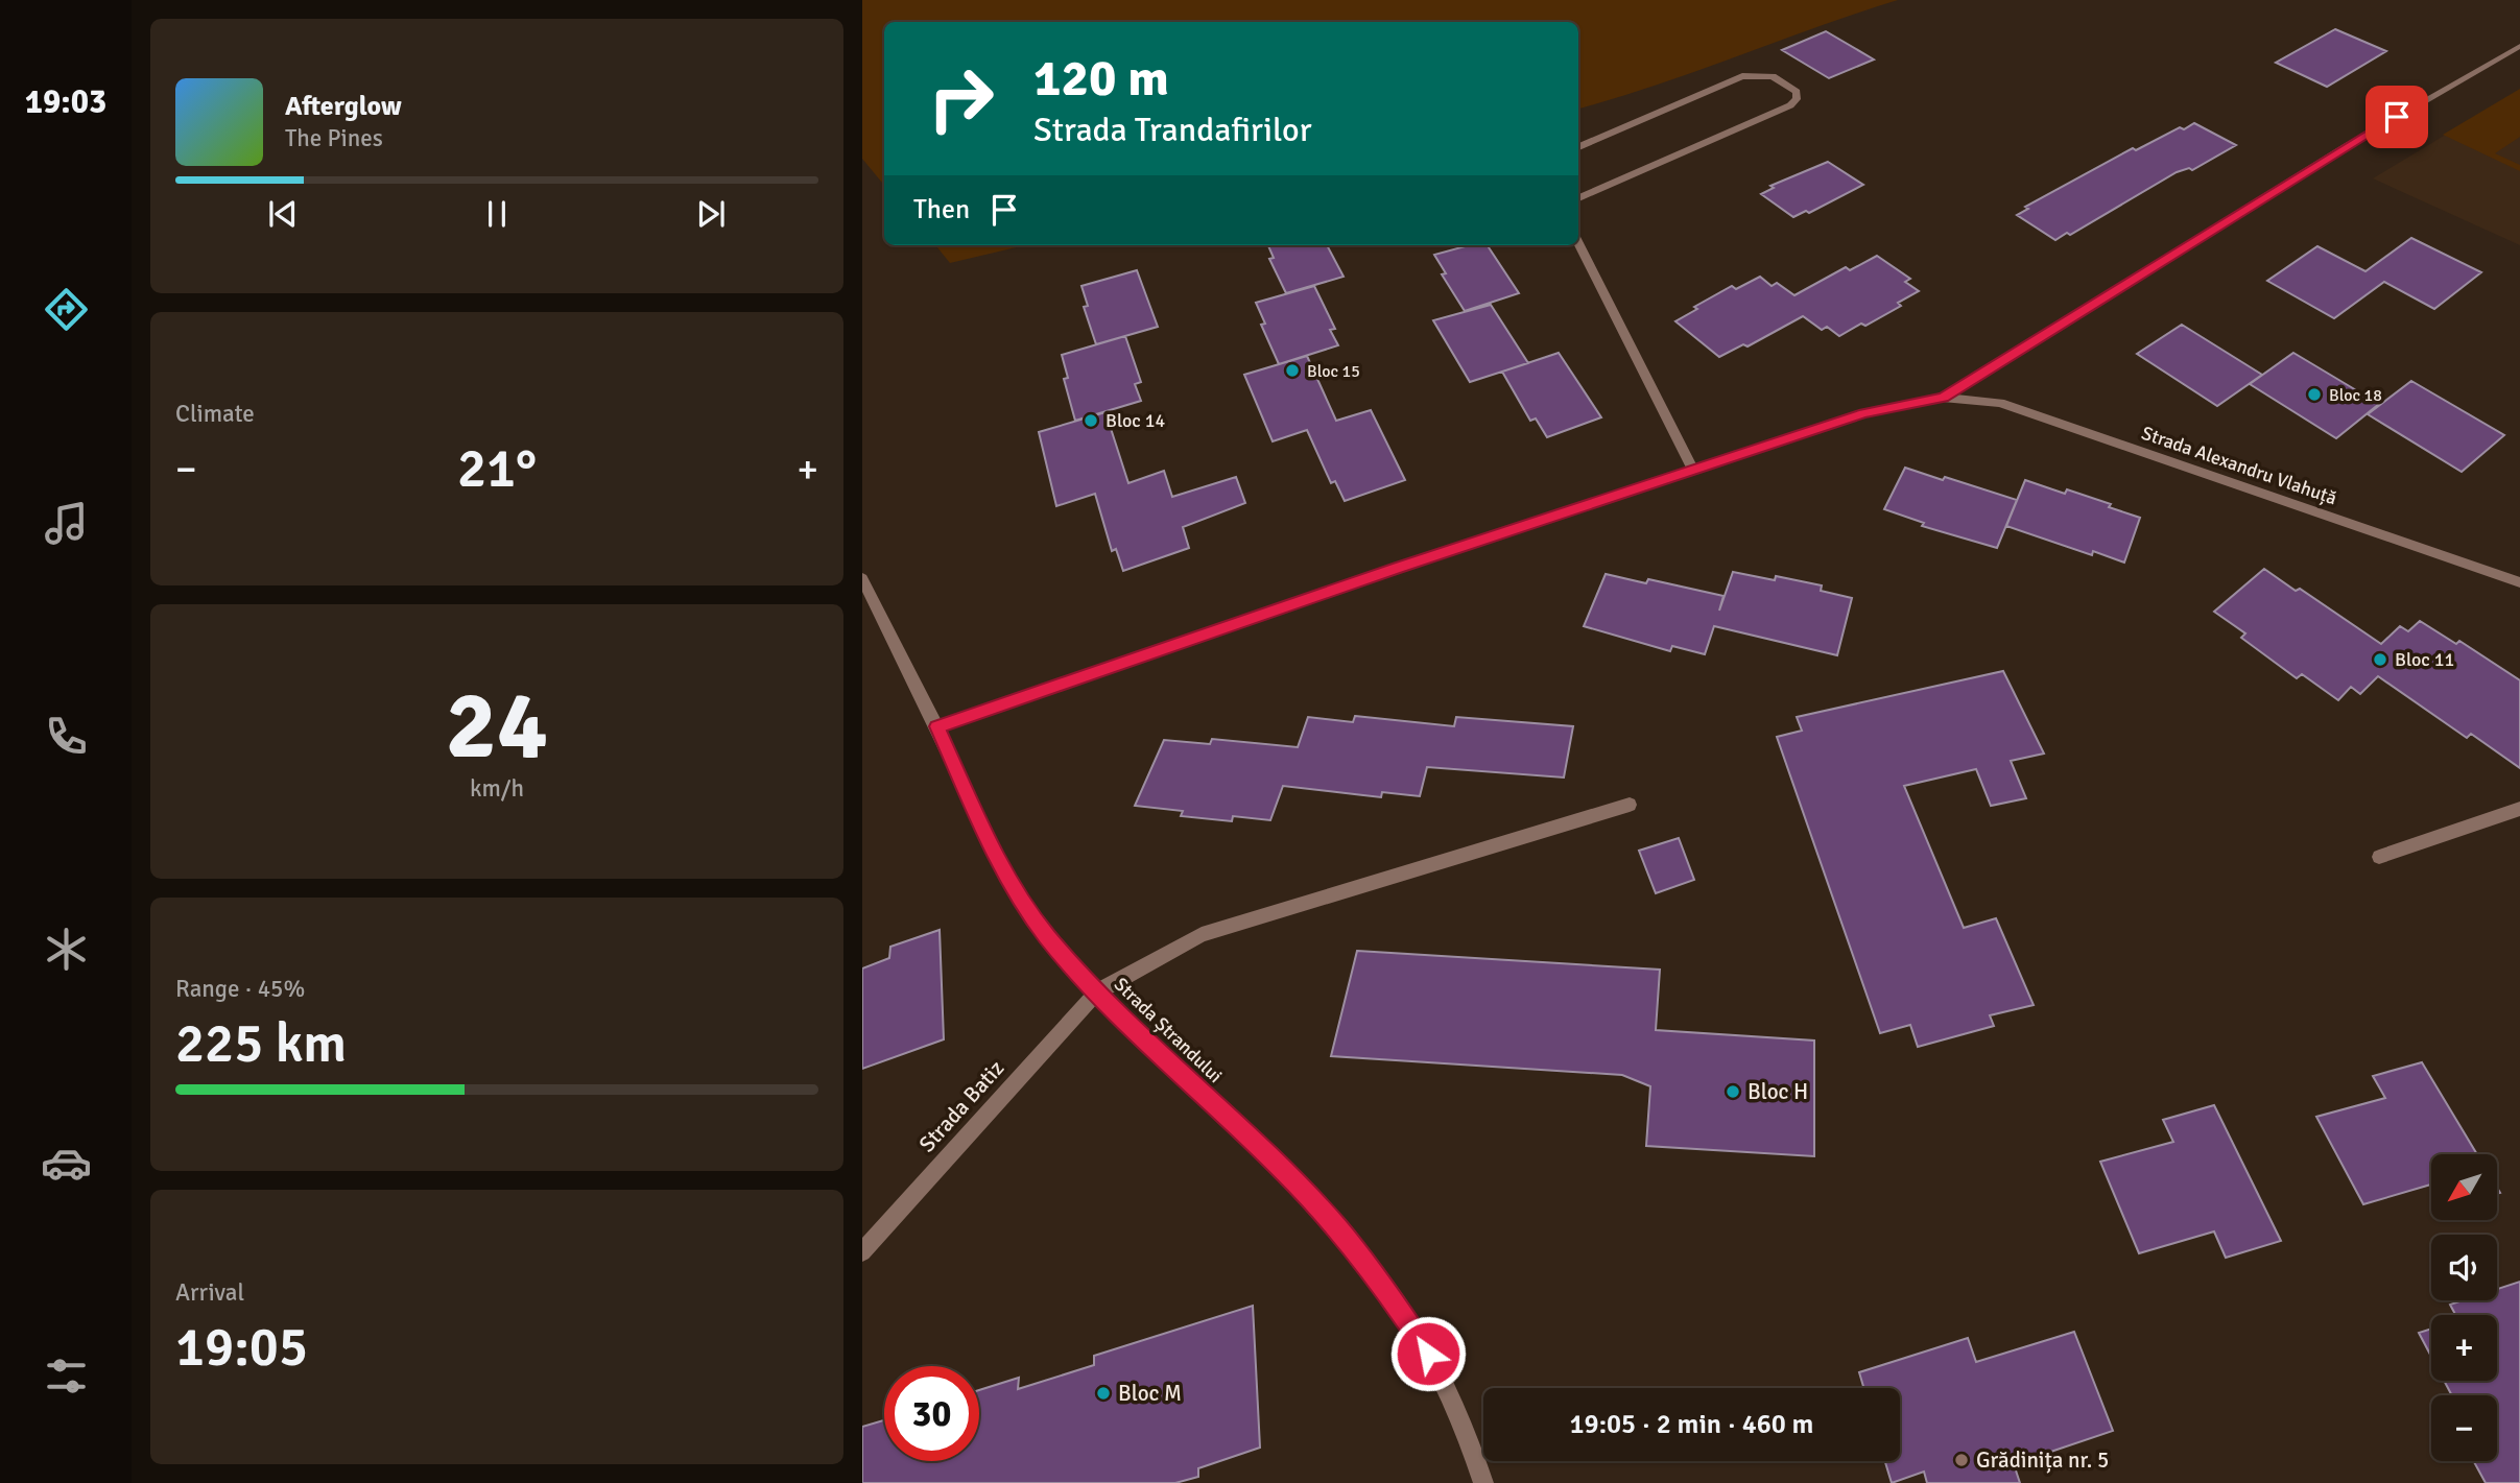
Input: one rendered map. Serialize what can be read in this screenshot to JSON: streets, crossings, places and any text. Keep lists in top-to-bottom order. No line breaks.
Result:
{"streets":{"street":["Strada Alexandru Vlahuță","Strada Ștrandului","Strada Batiz"]},"crossings":[["Strada Ștrandului","Strada Batiz"]],"places":["Bloc 15","Bloc 18","Bloc 14","Bloc 11","Bloc H","Bloc M","Grădinița nr. 5"],"north":"bottom left","page":{"tabs":"19:03","turn":["120 m","Strada Trandafirilor"],"song":["Afterglow","The Pines"],"then":"Then","tile":["Climate",["24","km/h"],["Range · 45%","225 km"],["Arrival","19:05"]],"heat":["−","21°","+"],"map_buttons":["+","−"],"limit":"30","trip":"19:05 · 2 min · 460 m"}}
